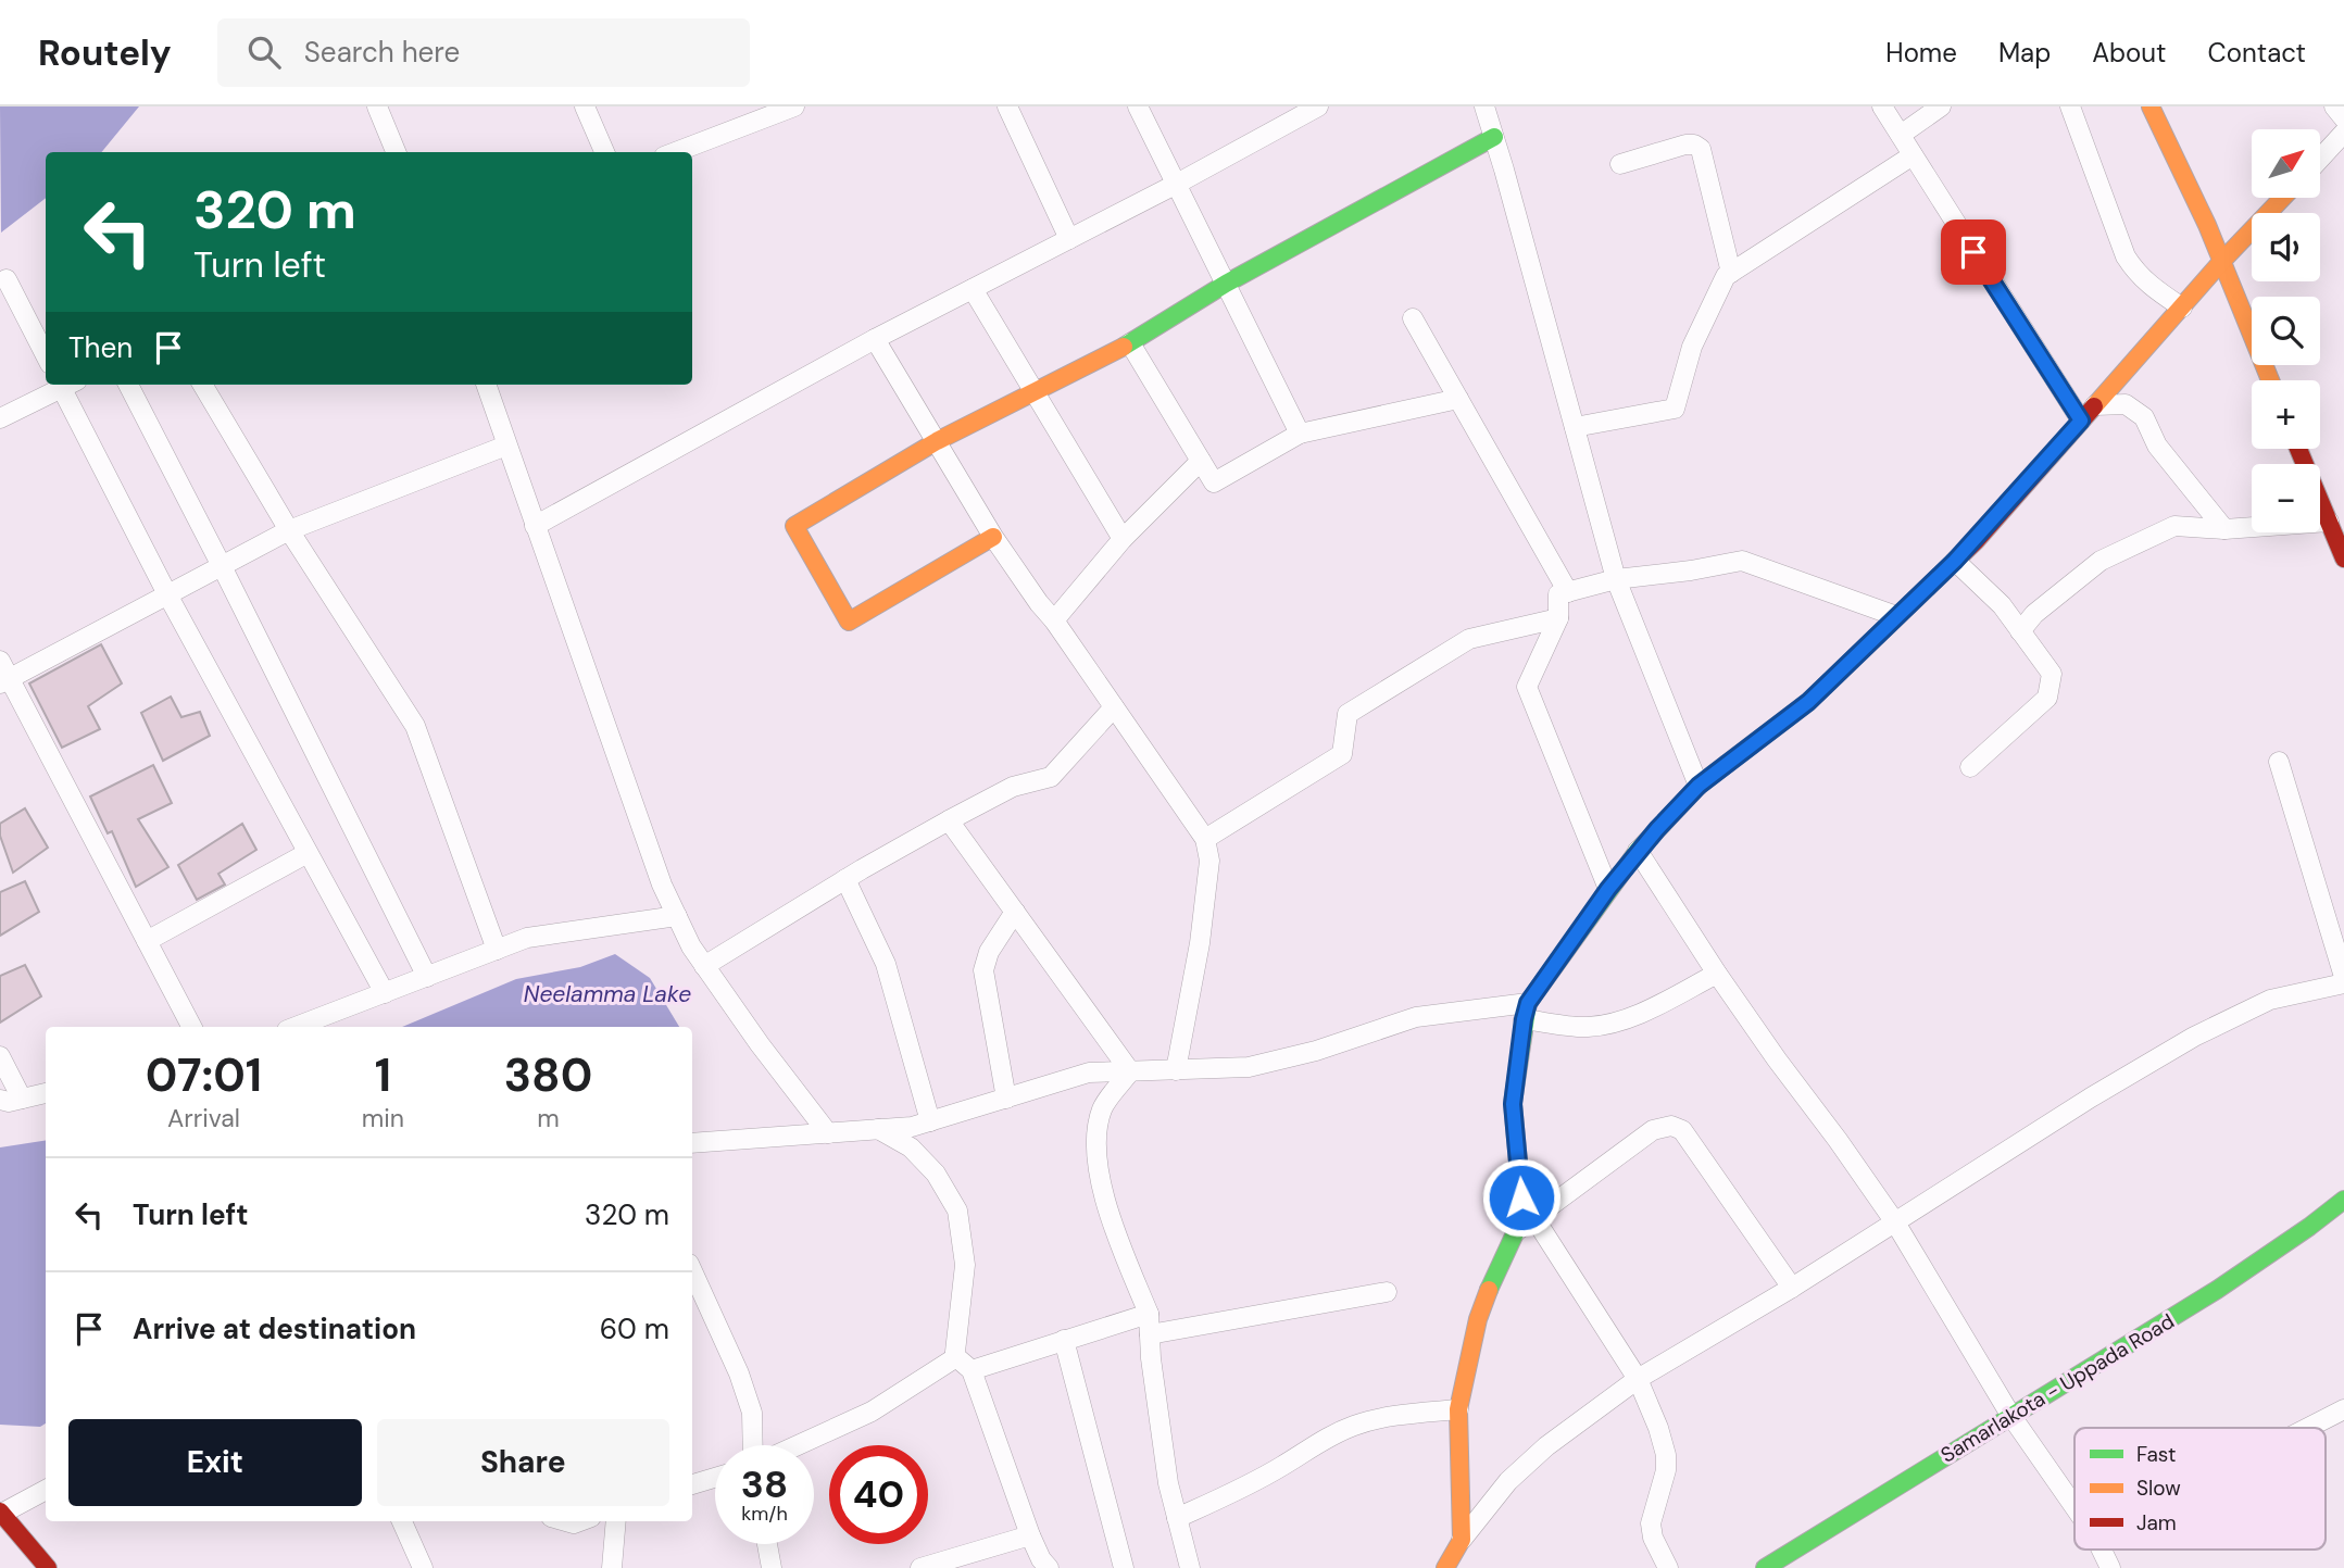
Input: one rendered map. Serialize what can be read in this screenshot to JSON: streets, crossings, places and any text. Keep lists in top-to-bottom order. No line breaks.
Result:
{"streets":{"street":["Samarlakota - Uppada Road"]},"water":["Neelamma Lake"],"legend":["Fast","Slow","Jam"],"north":"top right","page":{"header":"Routely","search":"Search here","nav":["Home","Map","About","Contact"],"map_buttons":["+","−"],"turn":["320 m","Turn left"],"then":"Then","eta":["07:01","Arrival","1","min","380","m"],"list":[{"name":"Turn left","value":"320 m"},{"name":"Arrive at destination","value":"60 m"}],"buttons":["Exit","Share"],"speed":"38 km/h","limit":"40"}}
